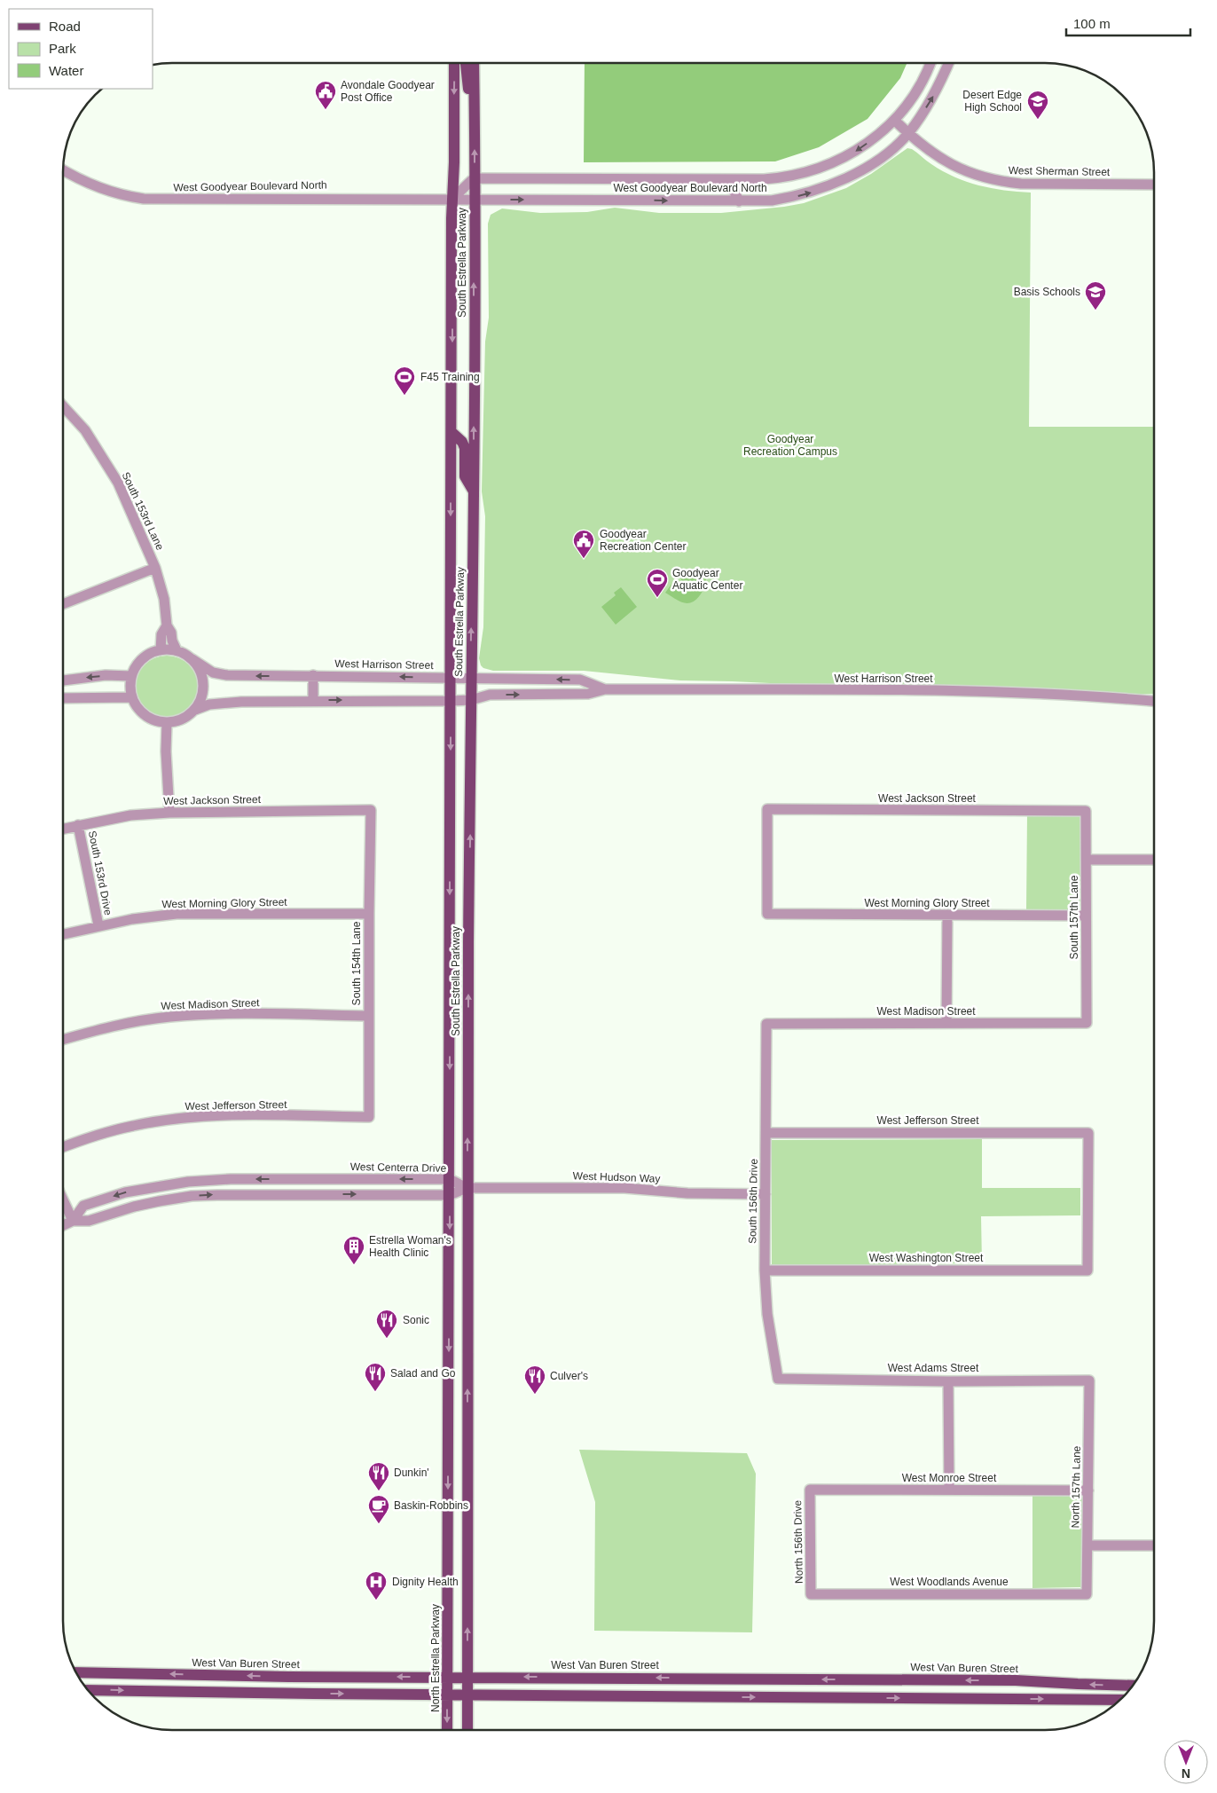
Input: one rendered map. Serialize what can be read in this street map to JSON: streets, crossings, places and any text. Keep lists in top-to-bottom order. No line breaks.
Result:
{"streets":{"main road":["South Estrella Parkway","North Estrella Parkway","West Van Buren Street"],"street":["West Sherman Street","West Goodyear Boulevard North","South 153rd Lane","West Harrison Street","West Jackson Street","South 153rd Drive","West Morning Glory Street","South 157th Lane","South 154th Lane","West Madison Street","West Jefferson Street","West Centerra Drive","West Hudson Way","South 156th Drive","West Washington Street","West Adams Street","West Monroe Street","North 157th Lane","North 156th Drive","West Woodlands Avenue"]},"crossings":[["West Sherman Street","West Goodyear Boulevard North"],["West Goodyear Boulevard North","South Estrella Parkway"],["South Estrella Parkway","West Harrison Street"],["South Estrella Parkway","West Centerra Drive"],["South Estrella Parkway","West Hudson Way"],["South Estrella Parkway","North Estrella Parkway"],["South 153rd Lane","West Harrison Street"],["West Jackson Street","South 153rd Drive"],["West Jackson Street","West Morning Glory Street"],["West Jackson Street","South 157th Lane"],["West Jackson Street","South 154th Lane"],["South 153rd Drive","West Morning Glory Street"],["West Morning Glory Street","South 157th Lane"],["West Morning Glory Street","South 154th Lane"],["South 157th Lane","West Madison Street"],["South 154th Lane","West Madison Street"],["South 154th Lane","West Jefferson Street"],["West Madison Street","South 156th Drive"],["West Jefferson Street","South 156th Drive"],["West Jefferson Street","West Washington Street"],["West Centerra Drive","West Hudson Way"],["West Centerra Drive","North Estrella Parkway"],["West Hudson Way","South 156th Drive"],["South 156th Drive","West Washington Street"],["South 156th Drive","West Adams Street"],["West Adams Street","North 157th Lane"],["West Monroe Street","North 157th Lane"],["West Monroe Street","North 156th Drive"],["North 157th Lane","West Woodlands Avenue"],["North 156th Drive","West Woodlands Avenue"],["North Estrella Parkway","West Van Buren Street"]],"parks":["Goodyear Recreation Campus"],"places":{"public building":["Avondale Goodyear Post Office","Goodyear Recreation Center"],"school or university":["Desert Edge High School","Basis Schools"],"sports":["F45 Training","Goodyear Aquatic Center"],"building":["Estrella Woman's Health Clinic"],"restaurant":["Sonic","Salad and Go","Culver's","Dunkin'"],"cafe":["Baskin-Robbins"],"hospital":["Dignity Health"]},"legend":["Road","Park","Water"],"scale_bar":"100 m","north":"bottom"}
